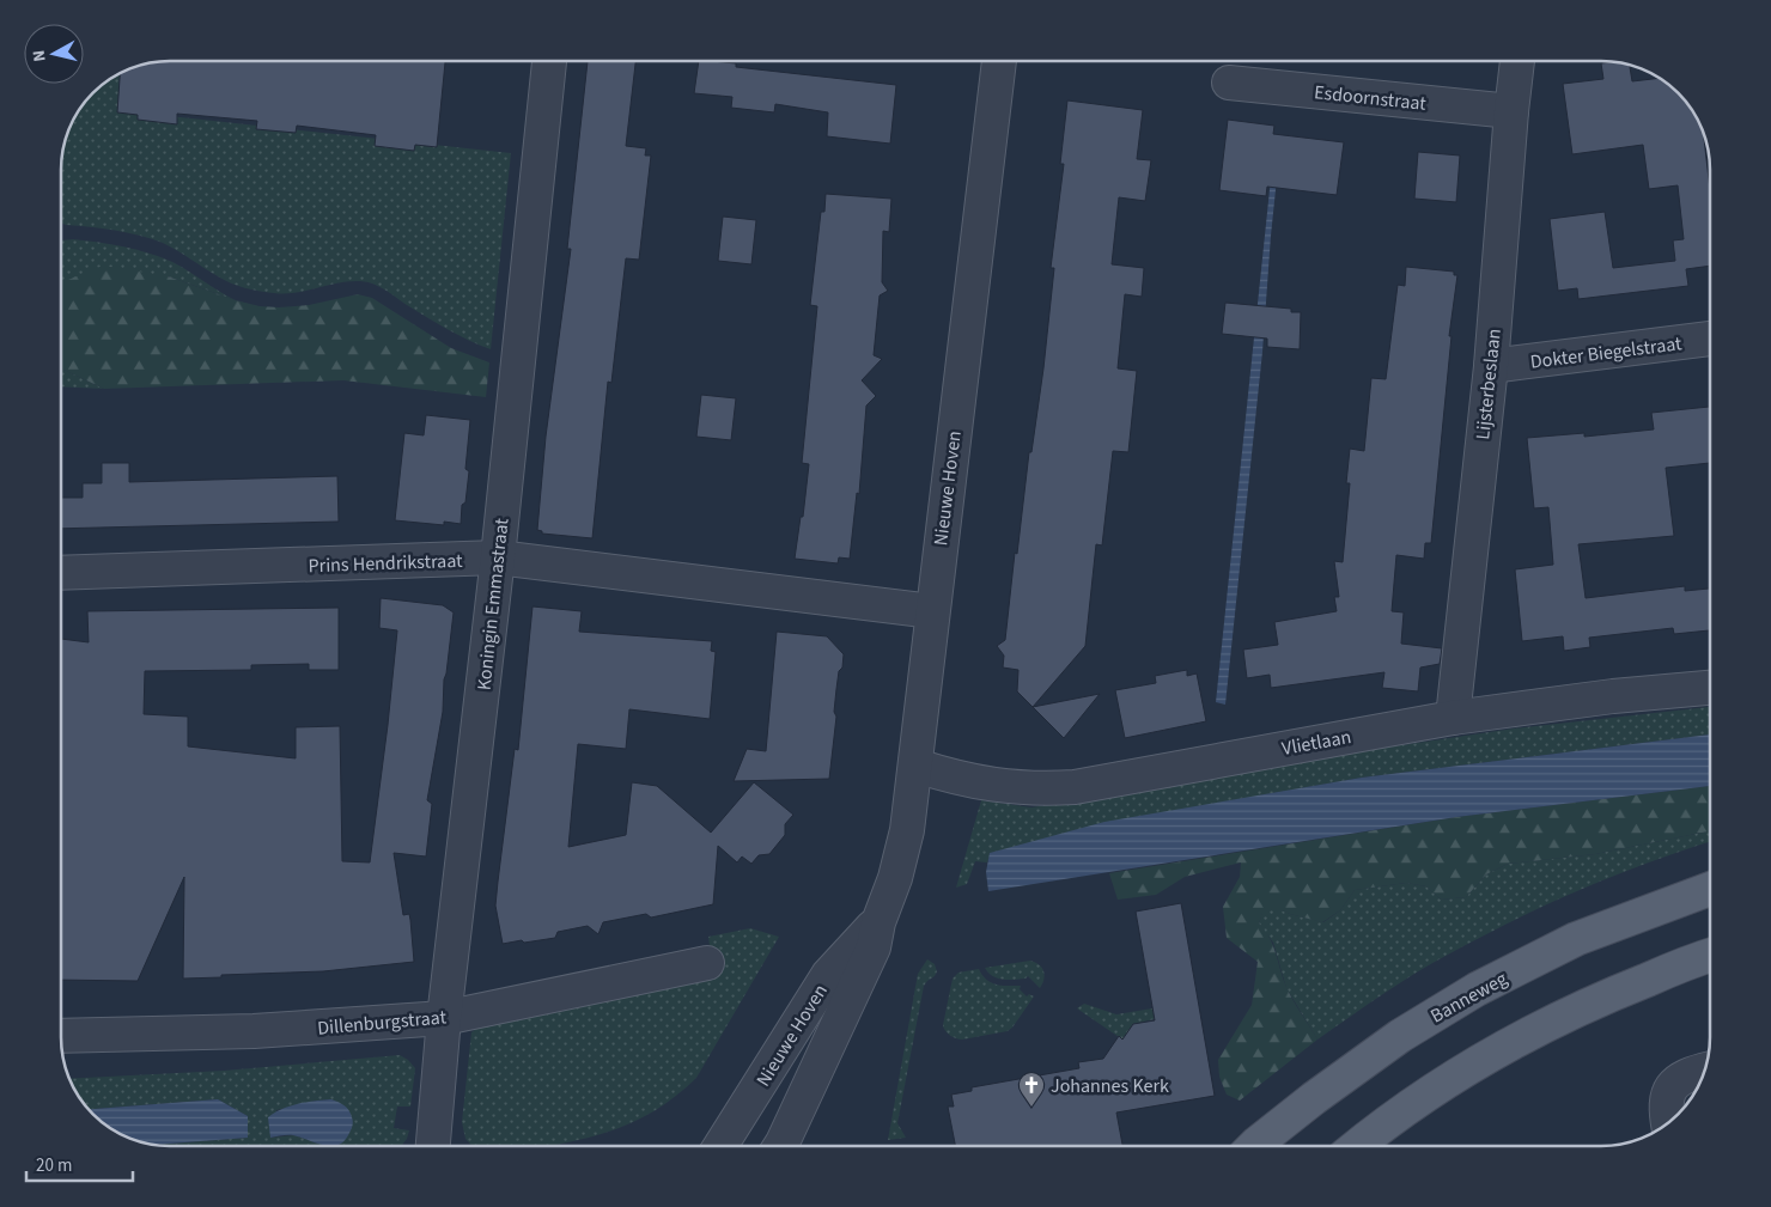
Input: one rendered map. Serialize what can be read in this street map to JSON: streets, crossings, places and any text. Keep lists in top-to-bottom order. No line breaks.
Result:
{"streets":{"main road":["Banneweg"],"street":["Esdoornstraat","Dokter Biegelstraat","Lijsterbeslaan","Nieuwe Hoven","Prins Hendrikstraat","Koningin Emmastraat","Vlietlaan","Dillenburgstraat"]},"crossings":[["Esdoornstraat","Lijsterbeslaan"],["Dokter Biegelstraat","Lijsterbeslaan"],["Lijsterbeslaan","Vlietlaan"],["Nieuwe Hoven","Prins Hendrikstraat"],["Nieuwe Hoven","Vlietlaan"],["Prins Hendrikstraat","Koningin Emmastraat"],["Koningin Emmastraat","Dillenburgstraat"]],"places":{"church":["Johannes Kerk"]},"scale_bar":"20 m","north":"left"}
